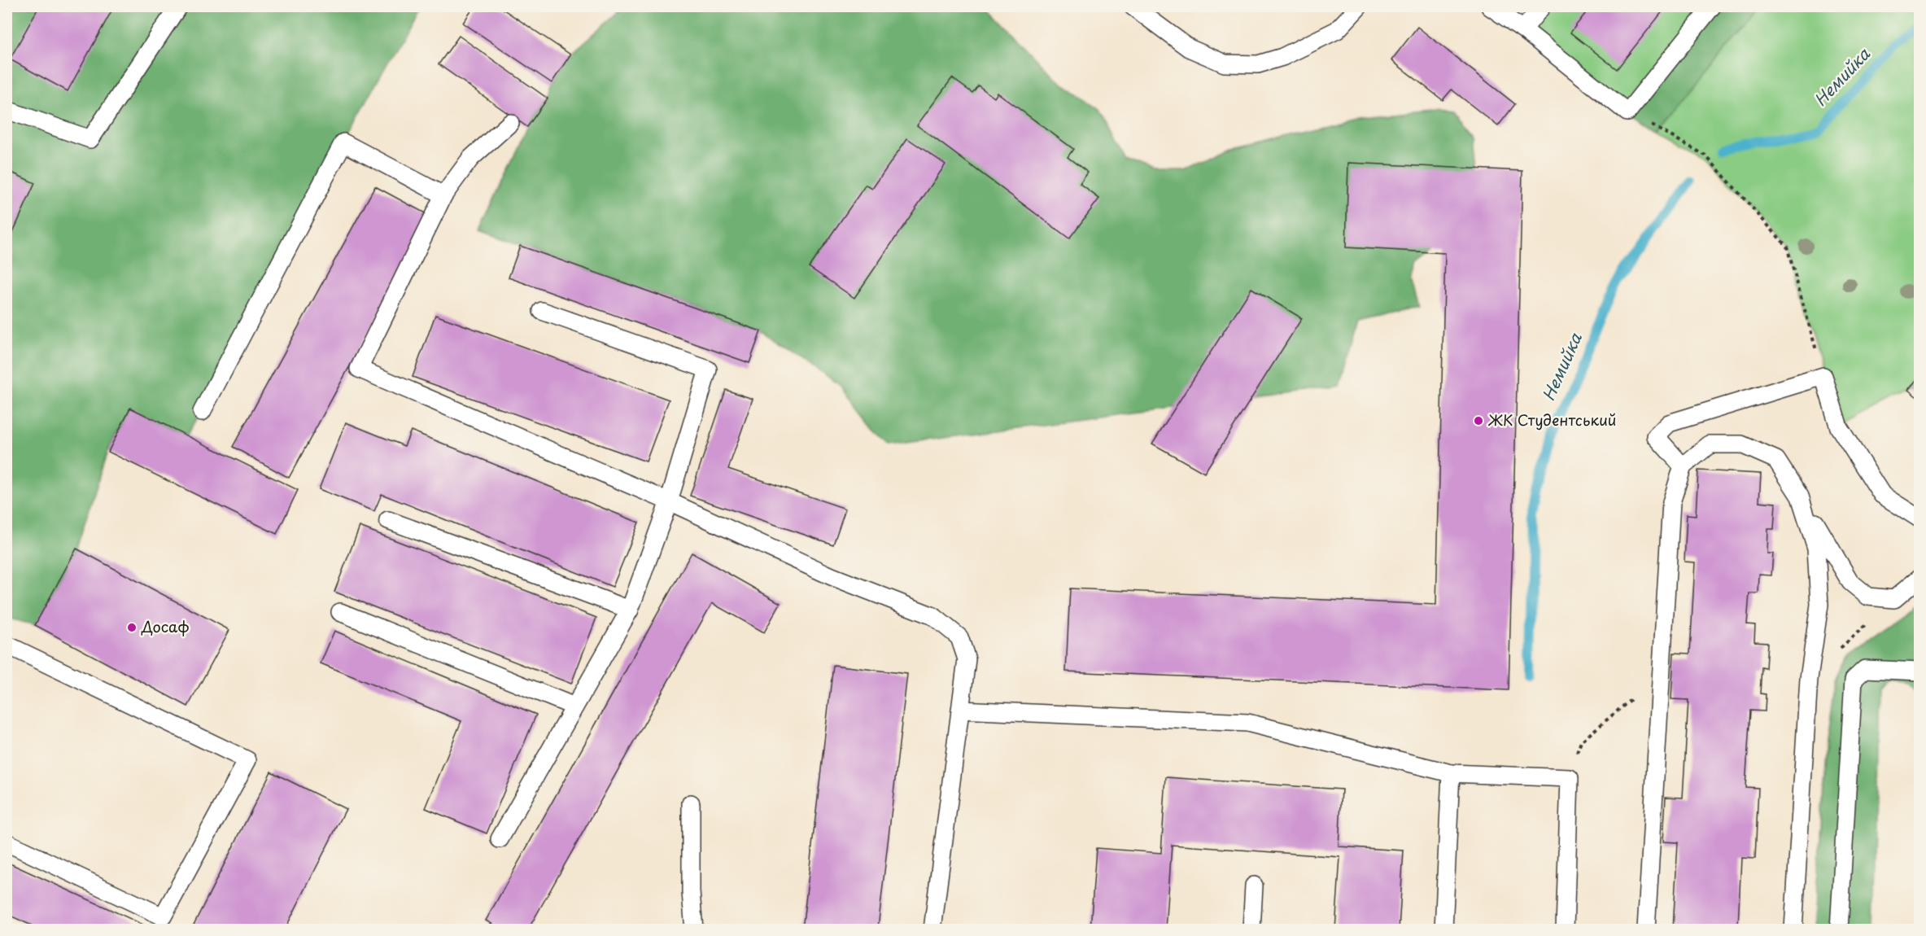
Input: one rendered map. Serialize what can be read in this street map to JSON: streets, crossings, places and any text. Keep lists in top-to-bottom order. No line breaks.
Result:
{"water":["Немийка"],"places":["ЖК Студентський","Досаф"]}
